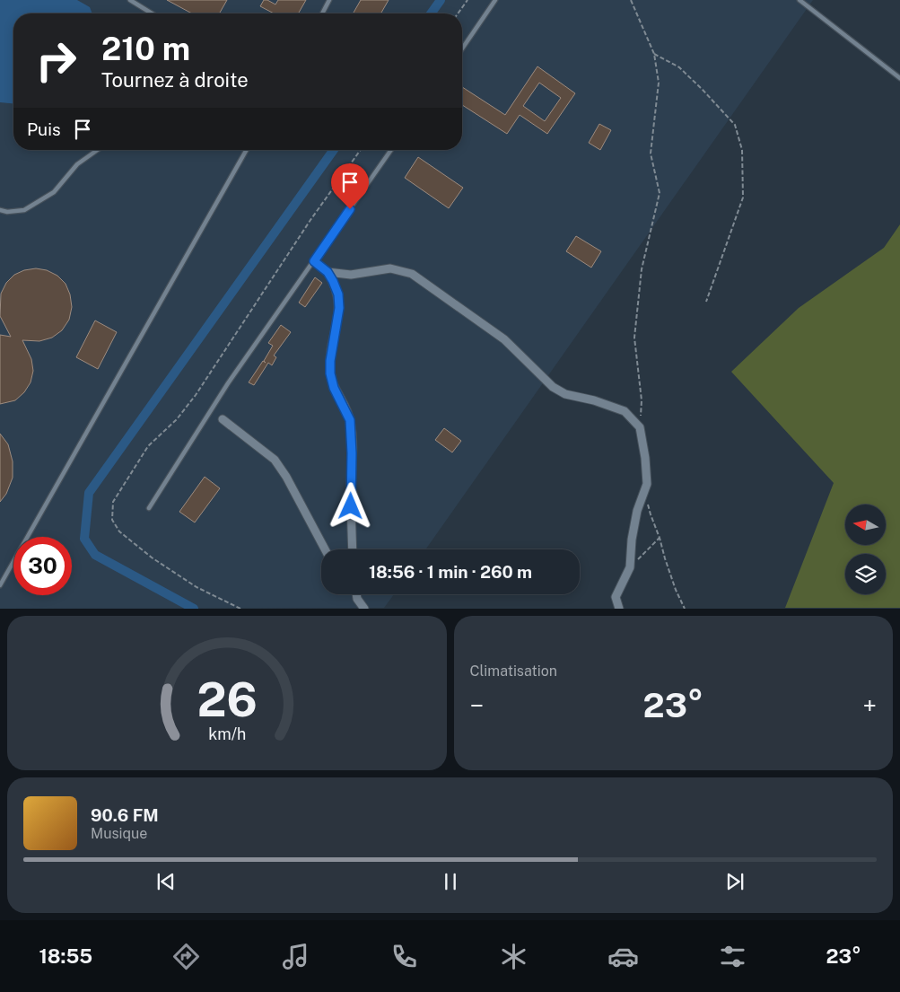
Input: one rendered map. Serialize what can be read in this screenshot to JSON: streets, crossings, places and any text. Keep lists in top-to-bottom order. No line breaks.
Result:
{"north":"left","page":{"turn":["210 m","Tournez à droite"],"then":"Puis","limit":"30","trip":"18:56 · 1 min · 260 m","tile":"Climatisation","heat":["−","23°","+"],"song":["90.6 FM","Musique"],"tabs":["18:55","23°"],"gauge":["26","km/h"]}}
